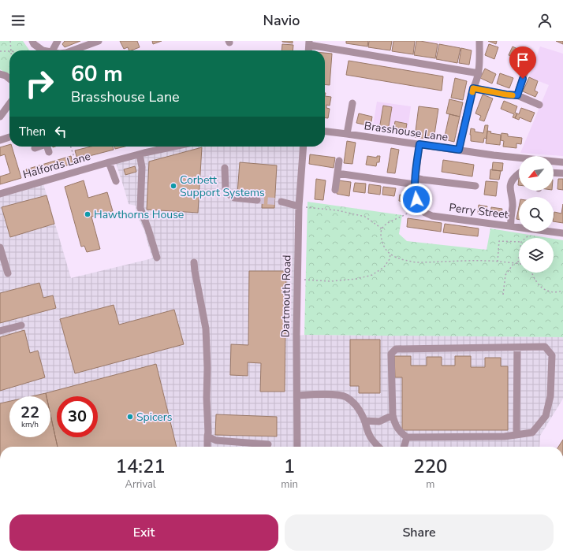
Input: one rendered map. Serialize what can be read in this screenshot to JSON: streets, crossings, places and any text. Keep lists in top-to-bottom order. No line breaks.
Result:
{"streets":{"street":["Brasshouse Lane","Halfords Lane","Perry Street","Dartmouth Road"]},"places":["Corbett Support Systems","Hawthorns House","Spicers"],"north":"bottom left","page":{"header":"Navio","turn":["60 m","Brasshouse Lane"],"then":"Then","speed":"22 km/h","limit":"30","eta":["14:21","Arrival","1","min","220","m"],"buttons":["Exit","Share"]}}
